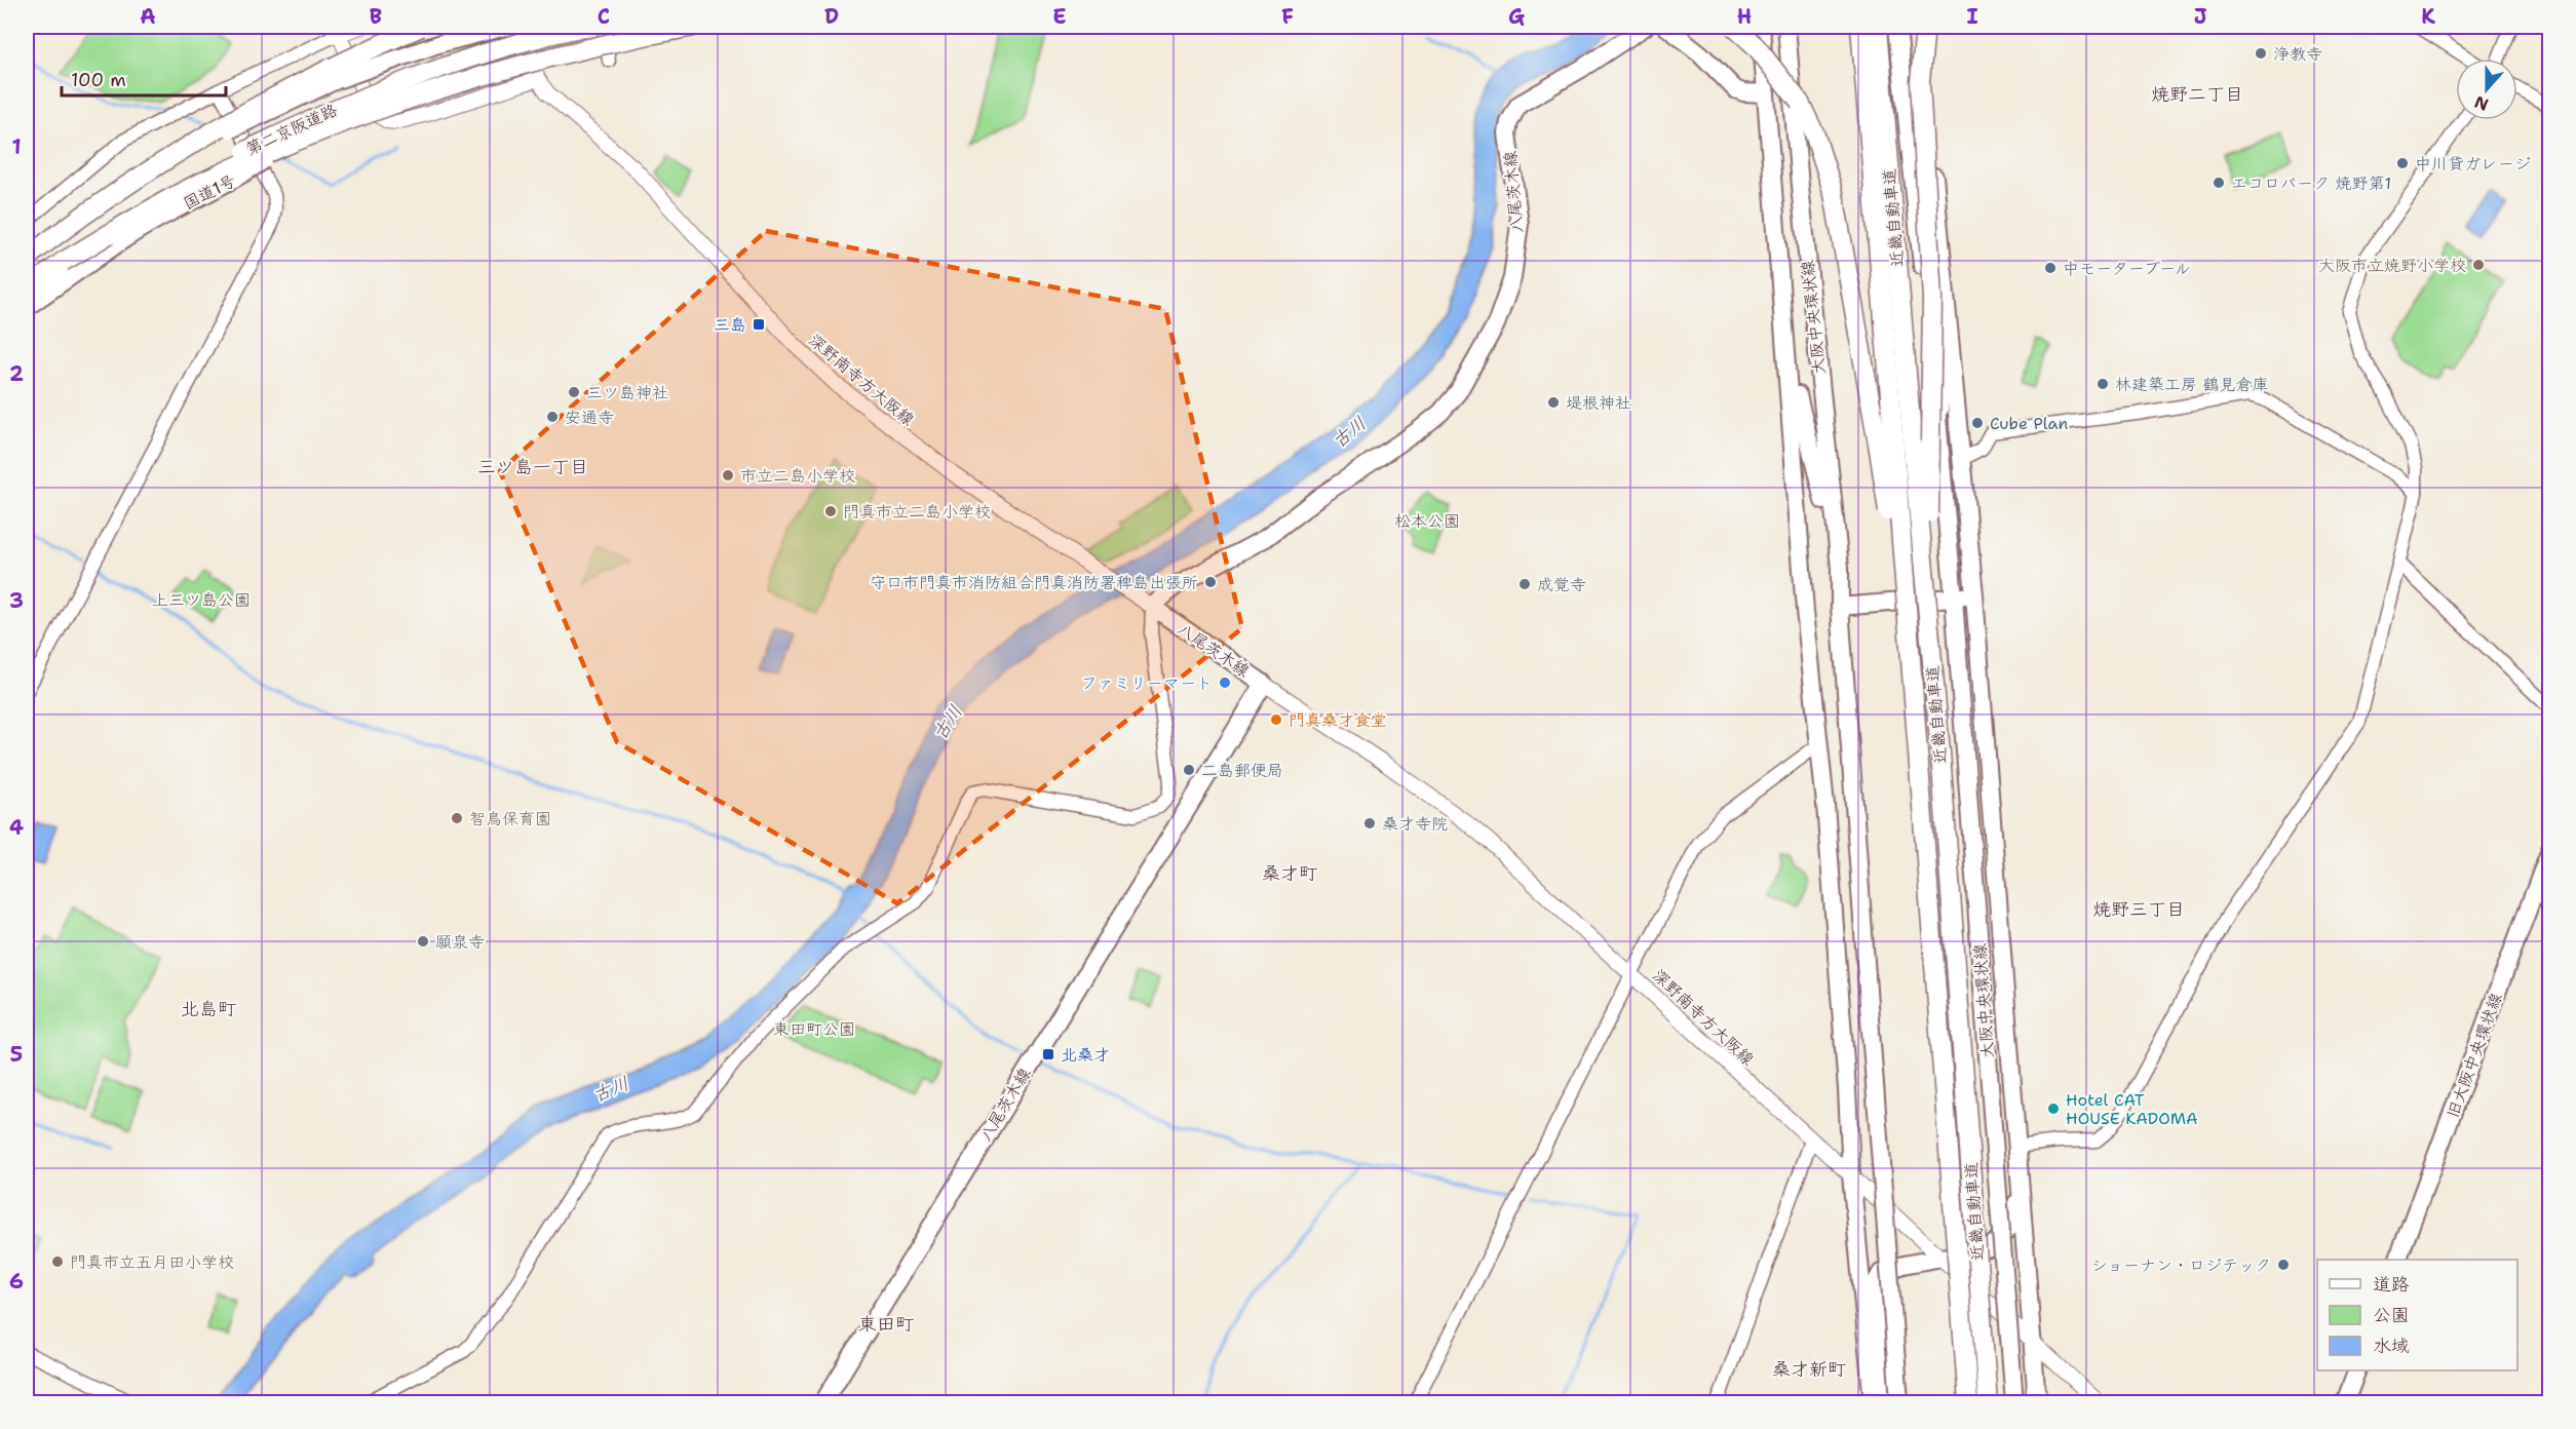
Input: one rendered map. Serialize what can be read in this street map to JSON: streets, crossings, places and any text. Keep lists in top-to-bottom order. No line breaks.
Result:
{"streets":{"highway":["第二京阪道路","近畿自動車道"],"main road":["国道1号","八尾茨木線","大阪中央環状線","深野南寺方大阪線","旧大阪中央環状線"]},"crossings":[["八尾茨木線","深野南寺方大阪線"]],"districts":["焼野二丁目","三ツ島一丁目","桑才町","焼野三丁目","北島町","東田町","桑才新町"],"water":["古川"],"parks":["松本公園","上三ツ島公園","東田町公園"],"places":{"other":["浄教寺","中川貸ガレージ","エコロパーク 焼野第1","大阪市立焼野小学校","中モータープール","林建築工房 鶴見倉庫","三ツ島神社","堤根神社","安通寺","Cube Plan","市立二島小学校","門真市立二島小学校","守口市門真市消防組合門真消防署稗島出張所","成覚寺","ファミリーマート","門真桑才食堂","二島郵便局","智鳥保育園","桑才寺院","願泉寺","Hotel CAT HOUSE KADOMA","門真市立五月田小学校","ショーナン・ロジテック"],"transit":["三島","北桑才"]},"legend":["道路","公園","水域"],"scale_bar":"100 m","north":"bottom","grid":{"columns":["A","B","C","D","E","F","G","H","I","J","K"],"rows":["1","2","3","4","5","6"]}}
